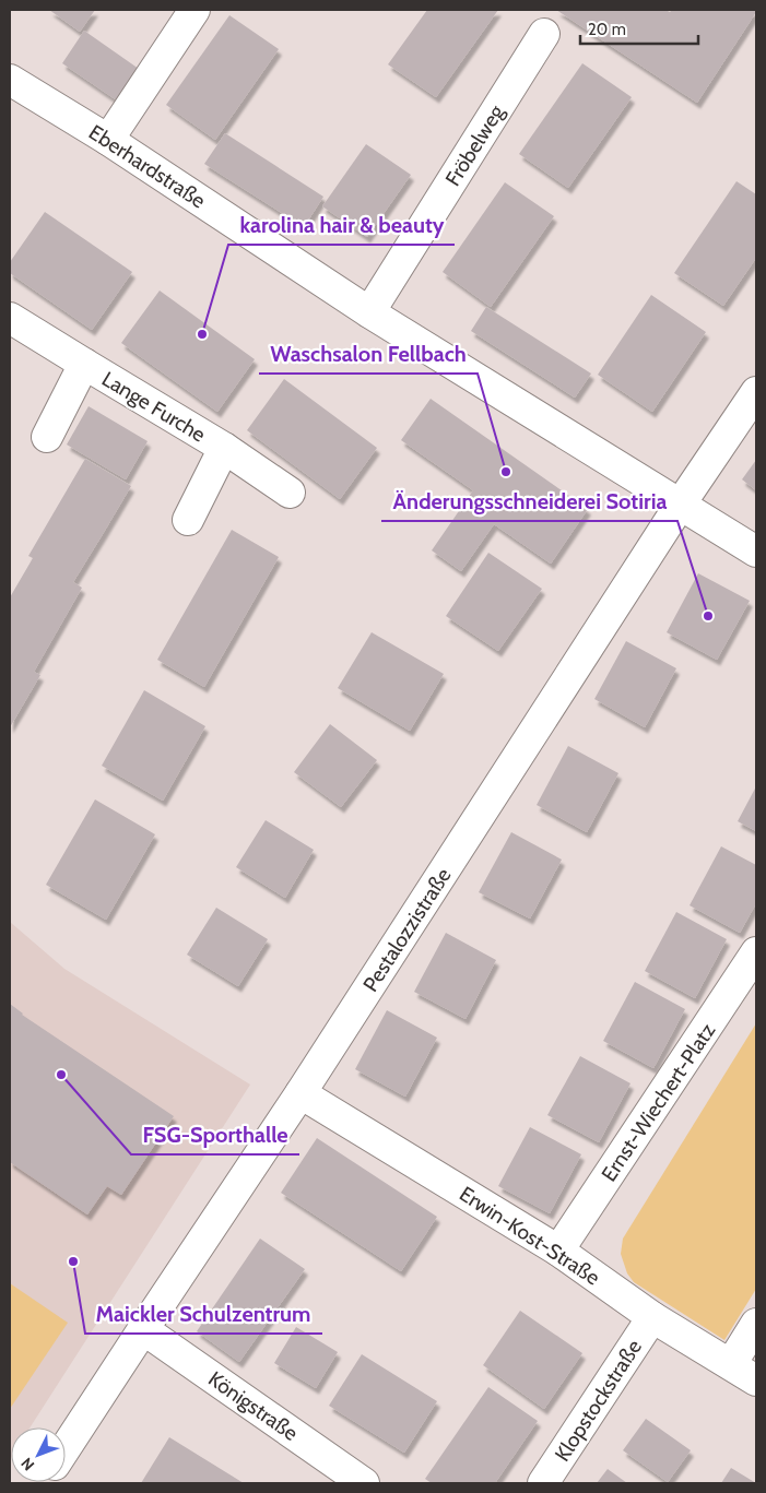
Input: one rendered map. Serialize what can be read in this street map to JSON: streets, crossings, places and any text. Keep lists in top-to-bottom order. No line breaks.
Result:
{"streets":{"street":["Fröbelweg","Eberhardstraße","Lange Furche","Pestalozzistraße","Ernst-Wiechert-Platz","Erwin-Kost-Straße","Klopstockstraße","Königstraße"]},"crossings":[["Fröbelweg","Eberhardstraße"],["Eberhardstraße","Pestalozzistraße"],["Pestalozzistraße","Erwin-Kost-Straße"],["Pestalozzistraße","Königstraße"],["Ernst-Wiechert-Platz","Erwin-Kost-Straße"],["Erwin-Kost-Straße","Klopstockstraße"]],"places":["karolina hair & beauty","Waschsalon Fellbach","Änderungsschneiderei Sotiria","FSG-Sporthalle","Maickler Schulzentrum"],"scale_bar":"20 m","north":"bottom left"}
